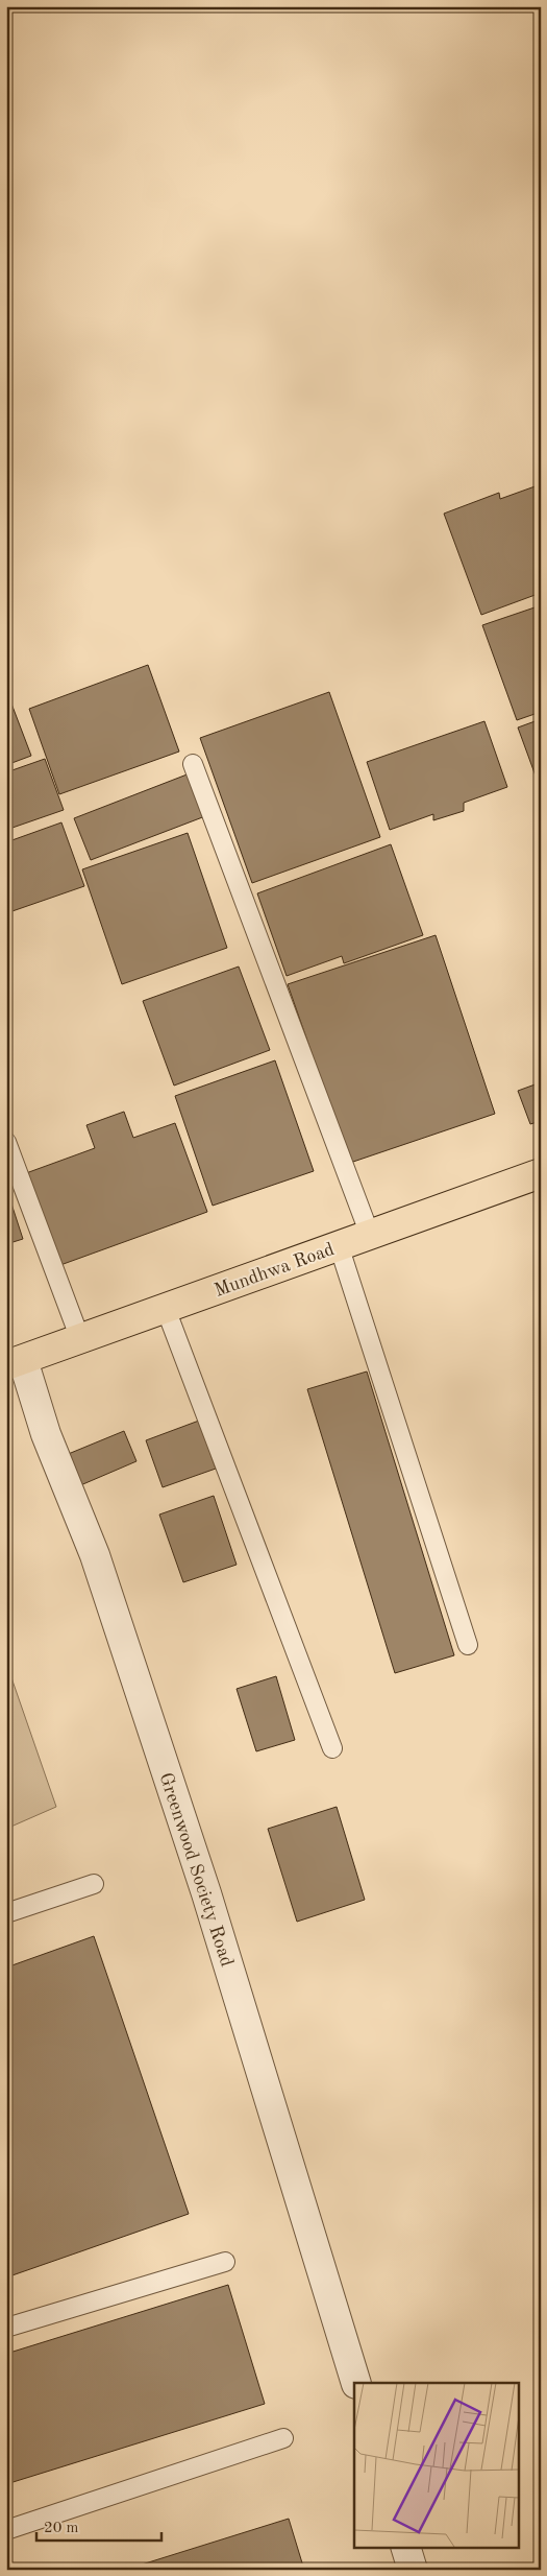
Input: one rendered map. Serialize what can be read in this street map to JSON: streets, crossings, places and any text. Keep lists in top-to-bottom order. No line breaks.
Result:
{"streets":{"main road":["Mundhwa Road"],"street":["Greenwood Society Road"]},"crossings":[["Mundhwa Road","Greenwood Society Road"]],"scale_bar":"20 m"}
